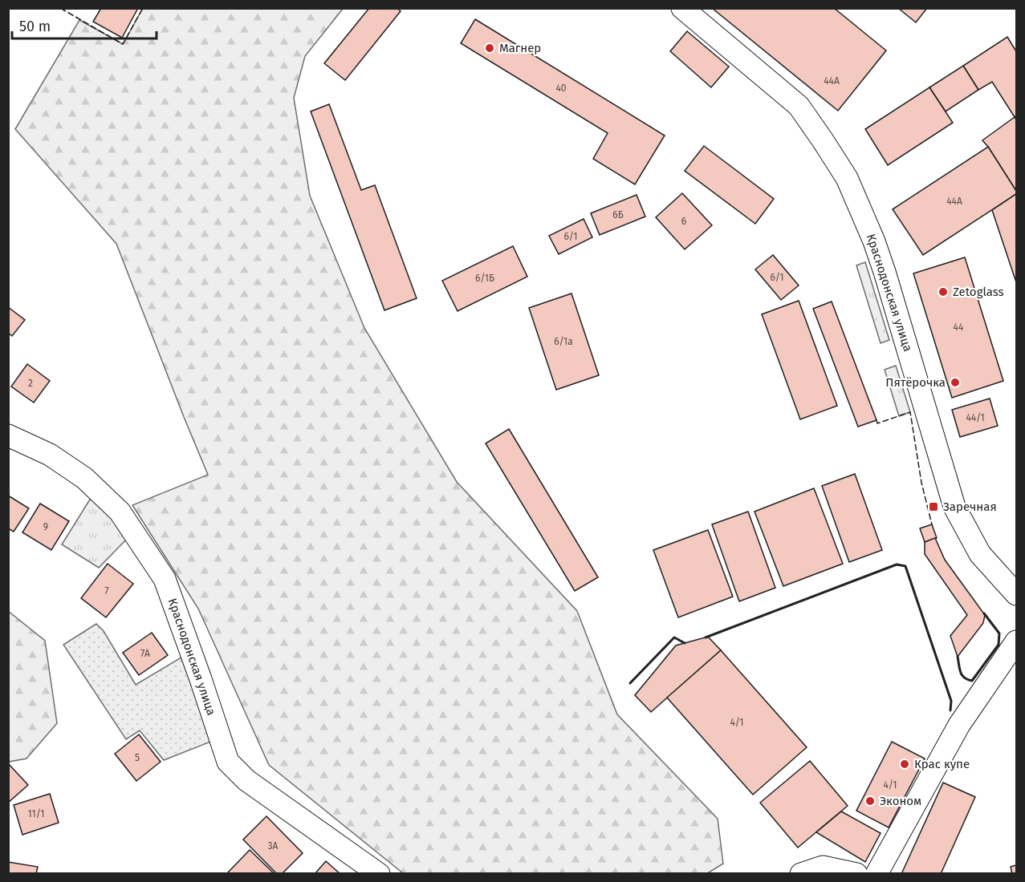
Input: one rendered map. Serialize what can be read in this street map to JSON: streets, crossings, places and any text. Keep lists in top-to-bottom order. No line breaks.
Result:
{"streets":{"street":["Краснодонская улица"]},"places":{"other":["Магнер","Zetoglass","Пятёрочка","Крас купе","Эконом"],"transit":["Заречная"]},"house_numbers":["44А","40","44А","6Б","6","6/1","6/1","6/1Б","44","6/1а","2","44/1","9","7","7А","4/1","5","4/1","11/1","3А"],"scale_bar":"50 m"}
